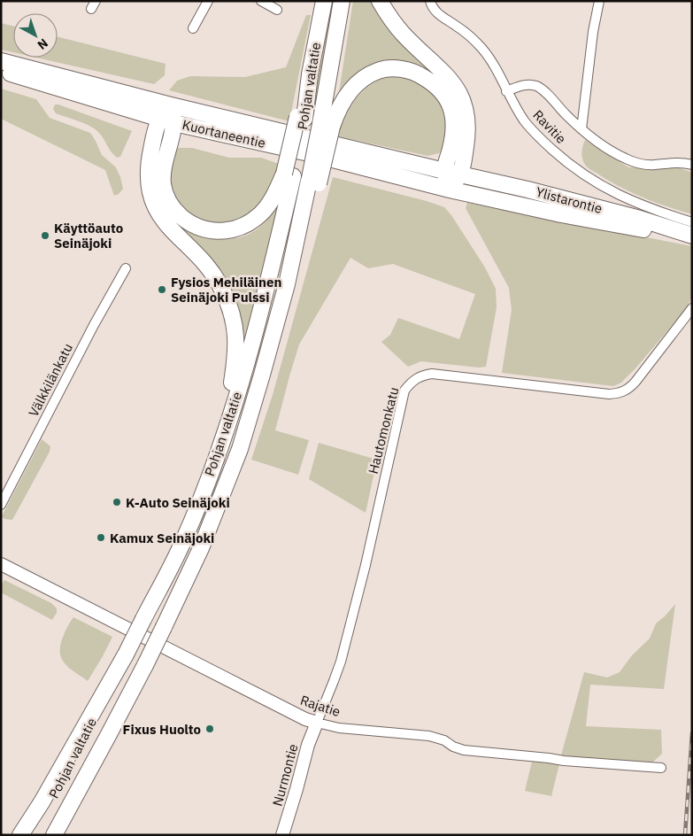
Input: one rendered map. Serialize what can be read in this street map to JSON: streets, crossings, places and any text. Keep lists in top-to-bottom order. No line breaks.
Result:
{"streets":{"highway":["Pohjan valtatie","Kuortaneentie","Ylistarontie"],"street":["Ravitie","Välkkilänkatu","Hautomonkatu","Rajatie","Nurmontie"]},"crossings":[["Kuortaneentie","Ylistarontie"],["Hautomonkatu","Rajatie"],["Hautomonkatu","Nurmontie"],["Rajatie","Nurmontie"]],"places":["Käyttöauto Seinäjoki","Fysios Mehiläinen Seinäjoki Pulssi","K-Auto Seinäjoki","Kamux Seinäjoki","Fixus Huolto"],"north":"bottom right"}
